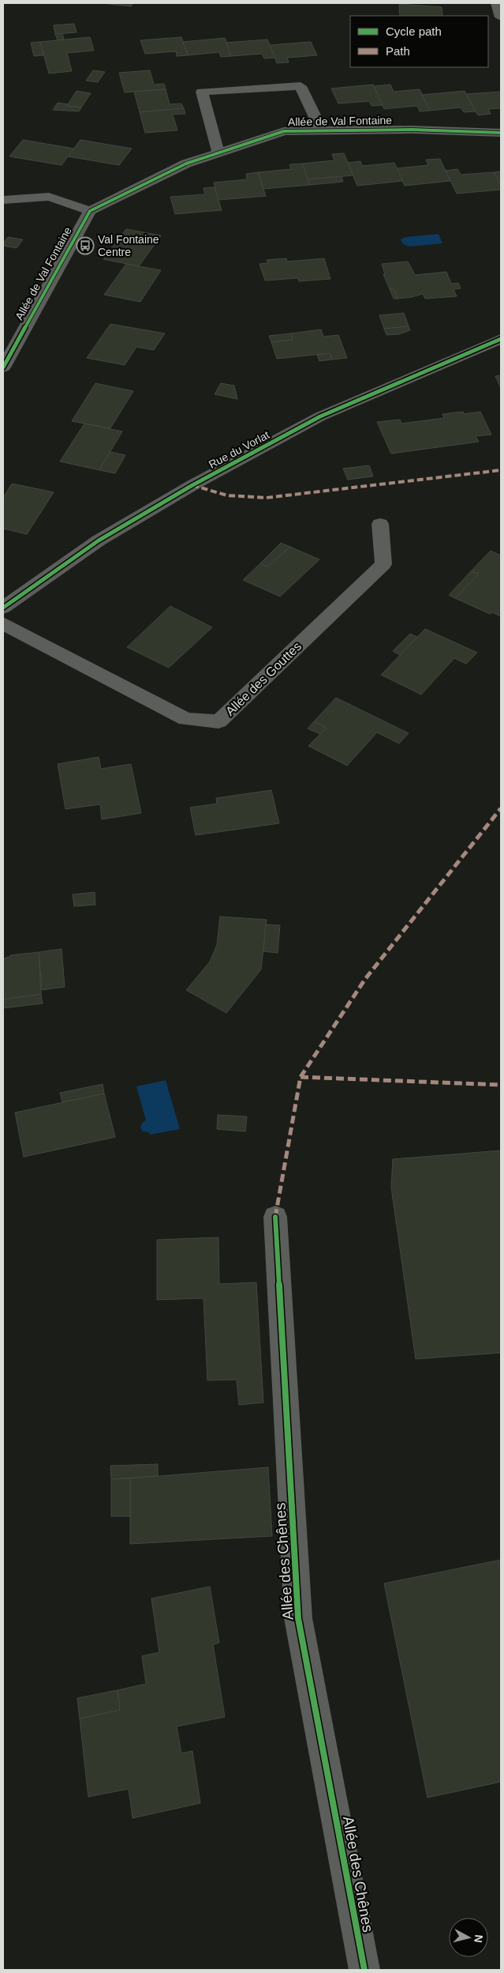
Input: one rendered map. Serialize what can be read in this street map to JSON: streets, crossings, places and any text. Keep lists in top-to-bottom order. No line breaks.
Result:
{"streets":{"street":["Allée de Val Fontaine","Rue du Vorlat","Allée des Gouttes","Allée des Chênes"]},"places":{"bus stop":["Val Fontaine Centre"]},"legend":["Cycle path","Path"],"north":"right"}
